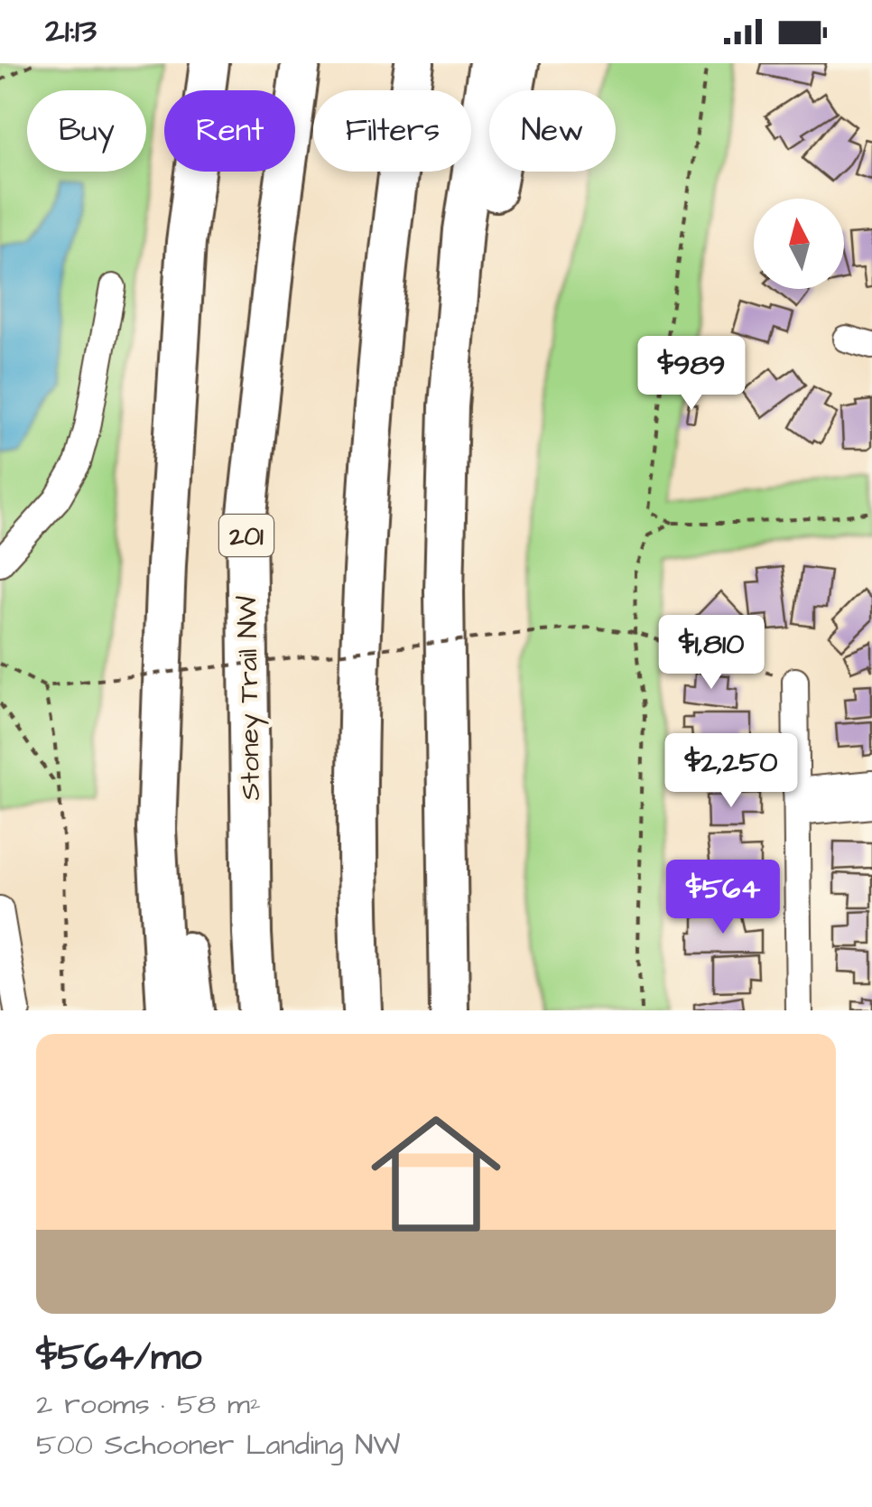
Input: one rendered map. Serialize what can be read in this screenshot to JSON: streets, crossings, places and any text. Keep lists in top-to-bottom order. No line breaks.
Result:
{"streets":{"highway":["201","Stoney Trail NW"]},"north":"top","page":{"status":"21:13","chip":["Buy","Rent","Filters","New"],"price":["$989","$1,810","$2,250","$564"],"list":[{"name":"$564/mo","note":"2 rooms · 58 m² · 500 Schooner Landing NW"}]}}
